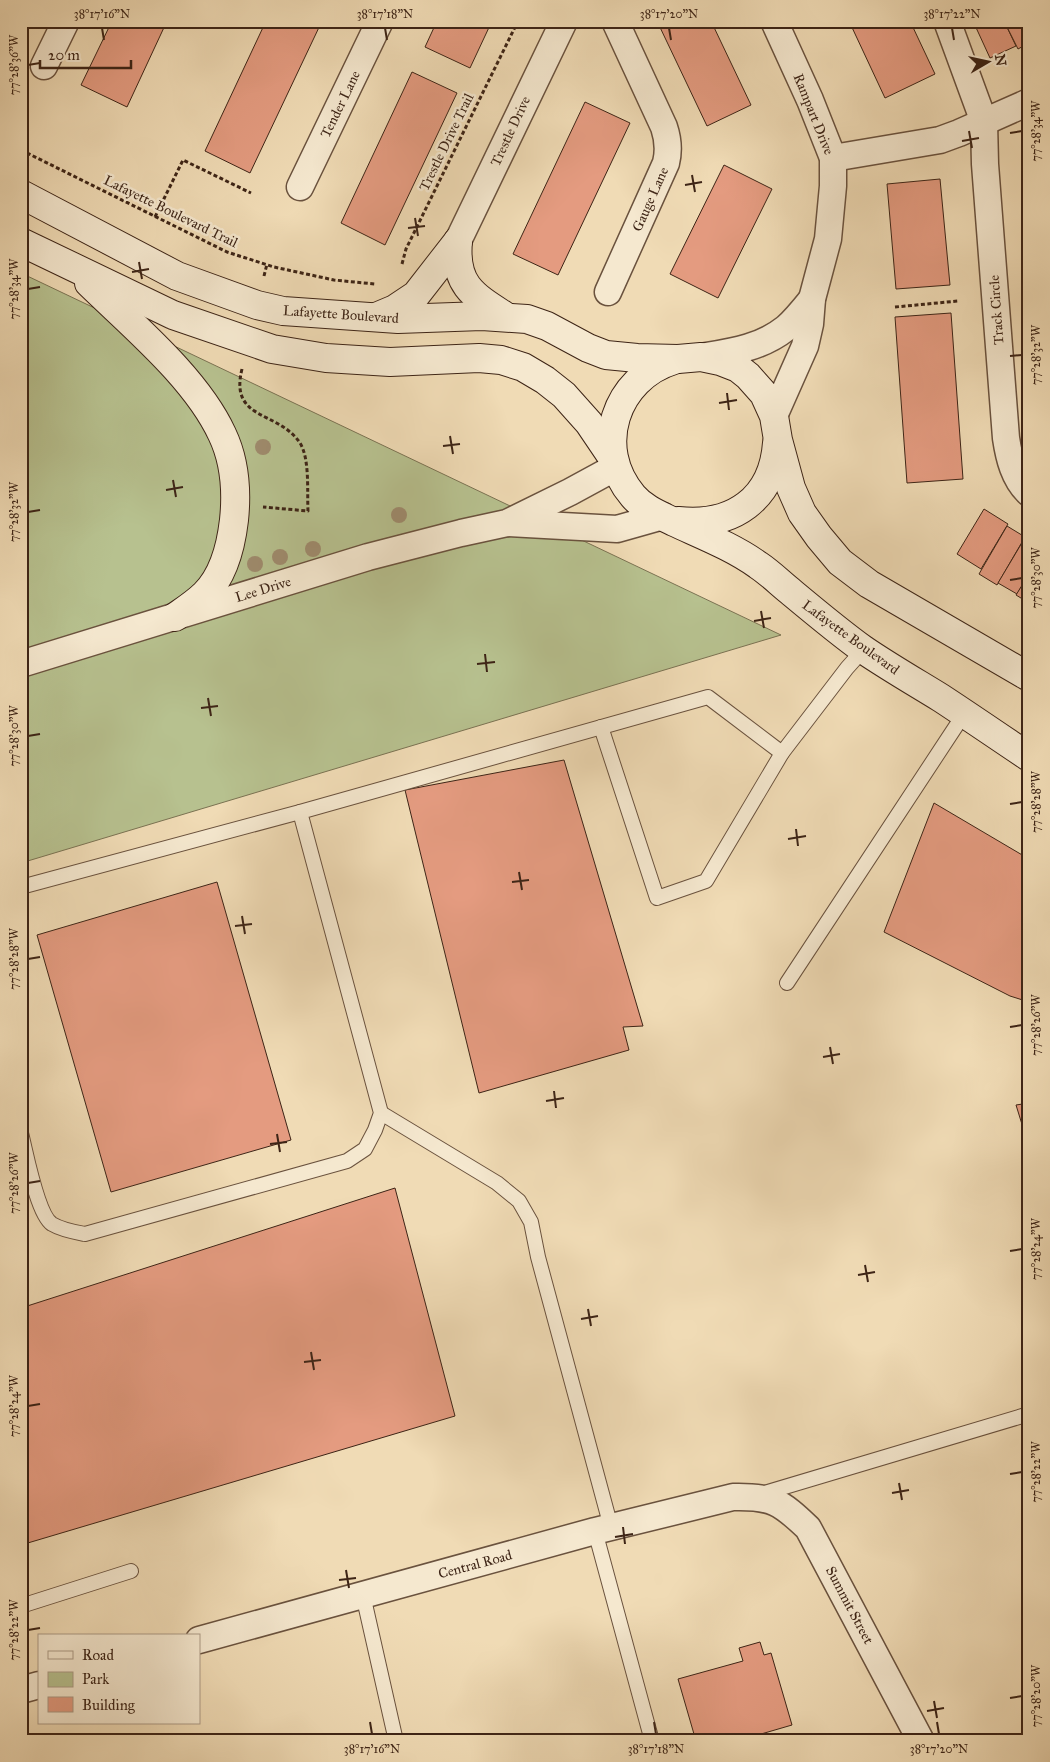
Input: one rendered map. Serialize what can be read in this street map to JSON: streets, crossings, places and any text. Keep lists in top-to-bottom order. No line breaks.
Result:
{"streets":{"main road":["Lafayette Boulevard"],"street":["Tender Lane","Rampart Drive","Trestle Drive","Gauge Lane","Track Circle","Lee Drive","Central Road","Summit Street"],"path":["Trestle Drive Trail","Lafayette Boulevard Trail"]},"crossings":[["Rampart Drive","Lafayette Boulevard"],["Central Road","Summit Street"]],"legend":["Road","Park","Building"],"scale_bar":"20 m","north":"right","coordinates":["38°17'16\"N","38°17'18\"N","38°17'20\"N","38°17'22\"N","77°28'36\"W","77°28'34\"W","77°28'32\"W","77°28'30\"W","77°28'28\"W","77°28'26\"W","77°28'24\"W","77°28'22\"W","77°28'20\"W"]}
